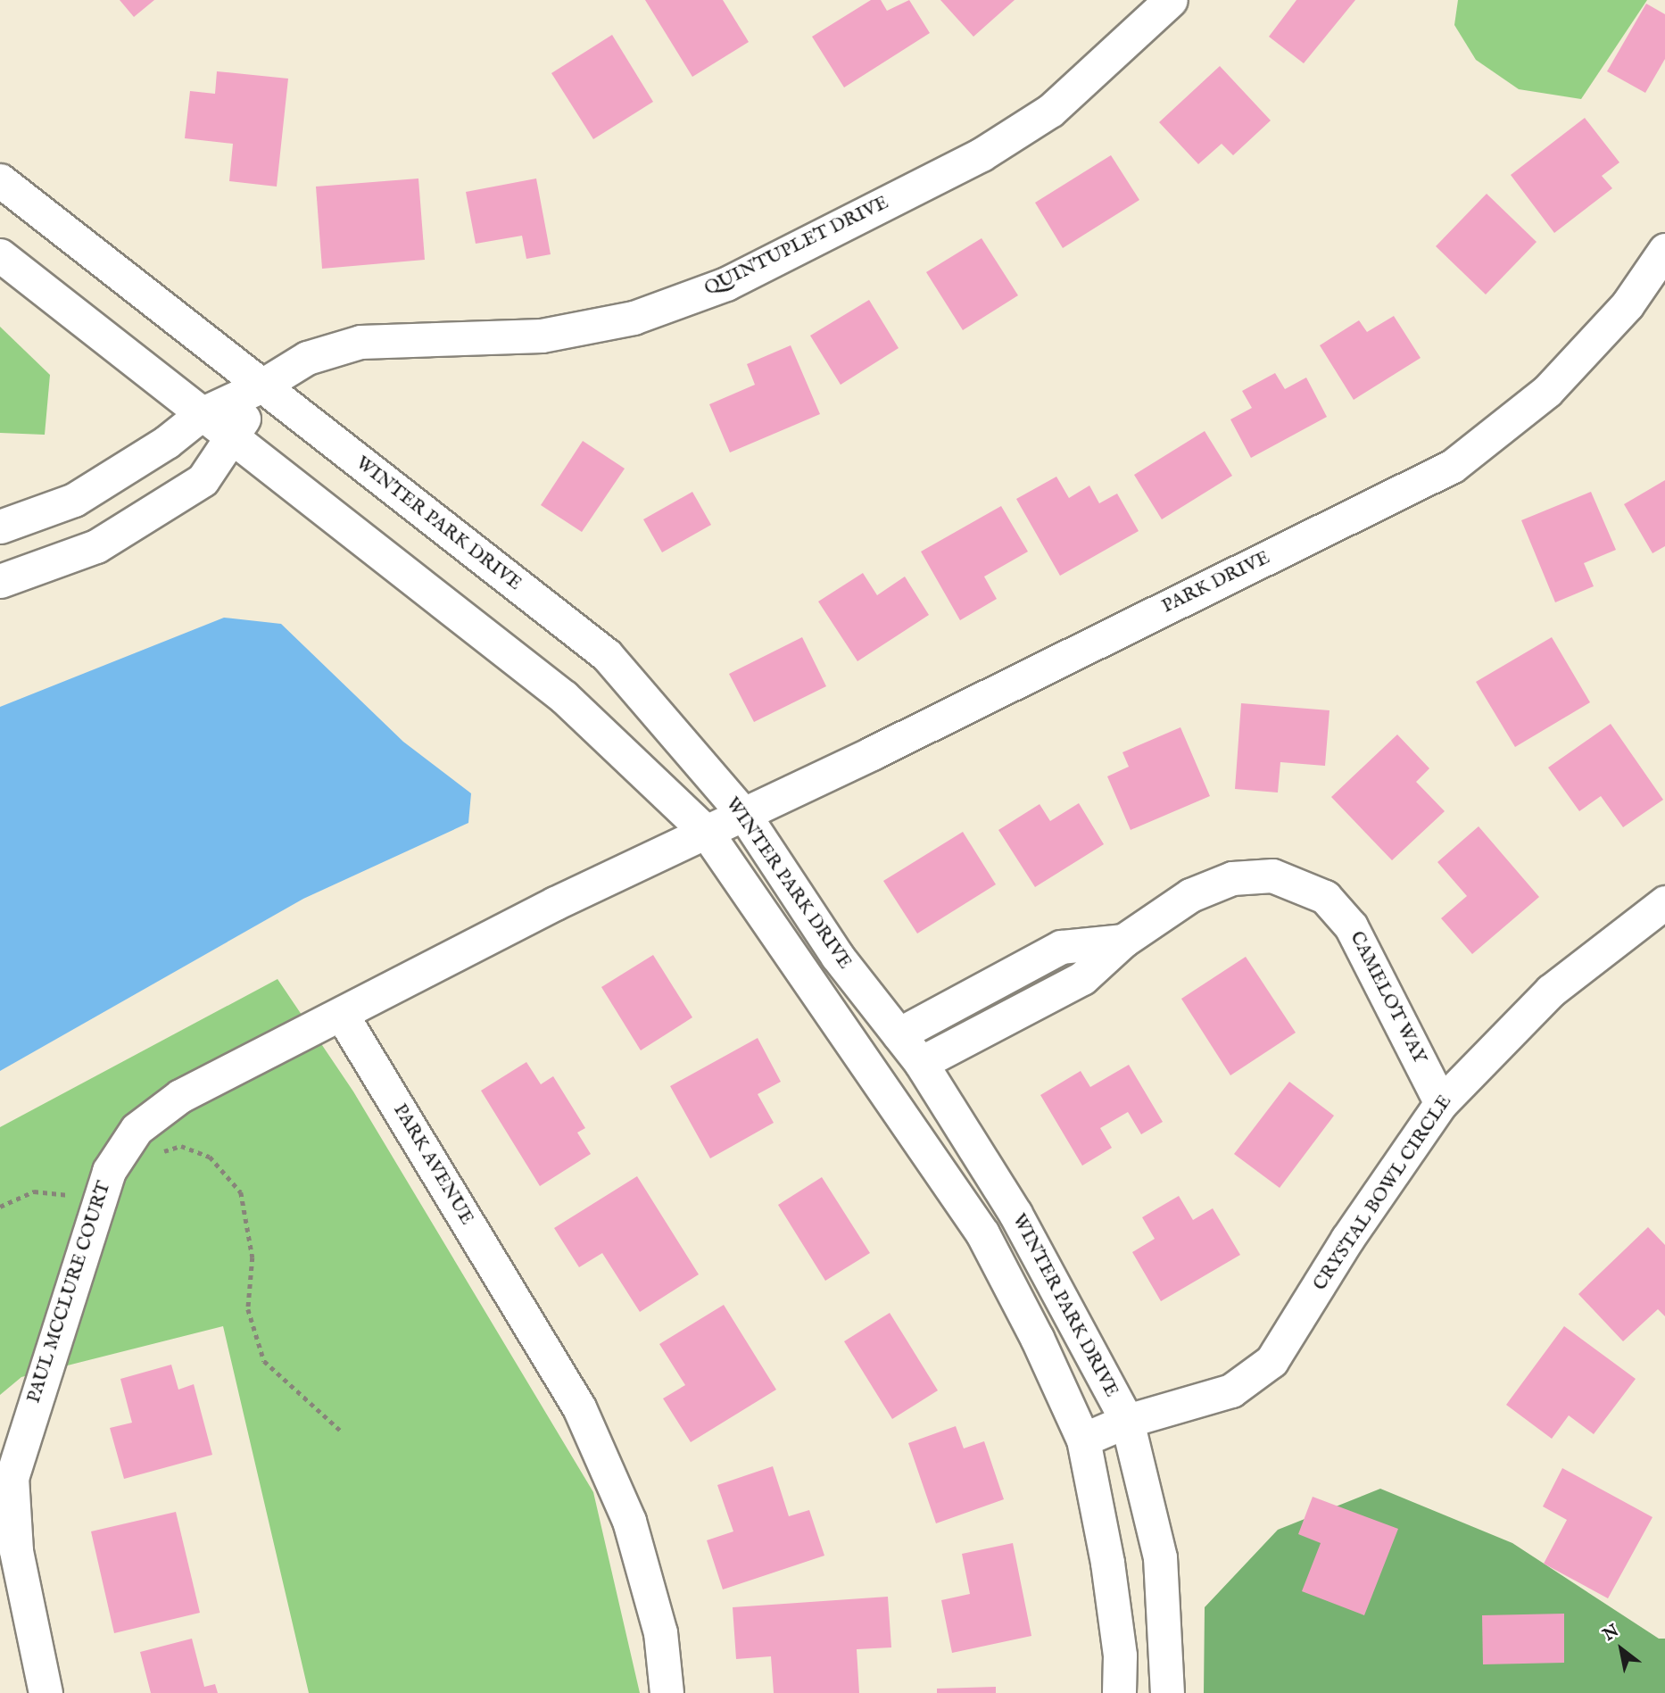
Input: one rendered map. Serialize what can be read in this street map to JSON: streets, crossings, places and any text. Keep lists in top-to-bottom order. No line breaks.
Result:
{"streets":{"street":["QUINTUPLET DRIVE","WINTER PARK DRIVE","PARK DRIVE","CAMELOT WAY","PARK AVENUE","CRYSTAL BOWL CIRCLE","PAUL MCCLURE COURT"]},"crossings":[["QUINTUPLET DRIVE","WINTER PARK DRIVE"],["WINTER PARK DRIVE","PARK DRIVE"],["WINTER PARK DRIVE","CAMELOT WAY"],["WINTER PARK DRIVE","CRYSTAL BOWL CIRCLE"],["CAMELOT WAY","CRYSTAL BOWL CIRCLE"],["PARK AVENUE","PAUL MCCLURE COURT"]],"north":"top left"}
